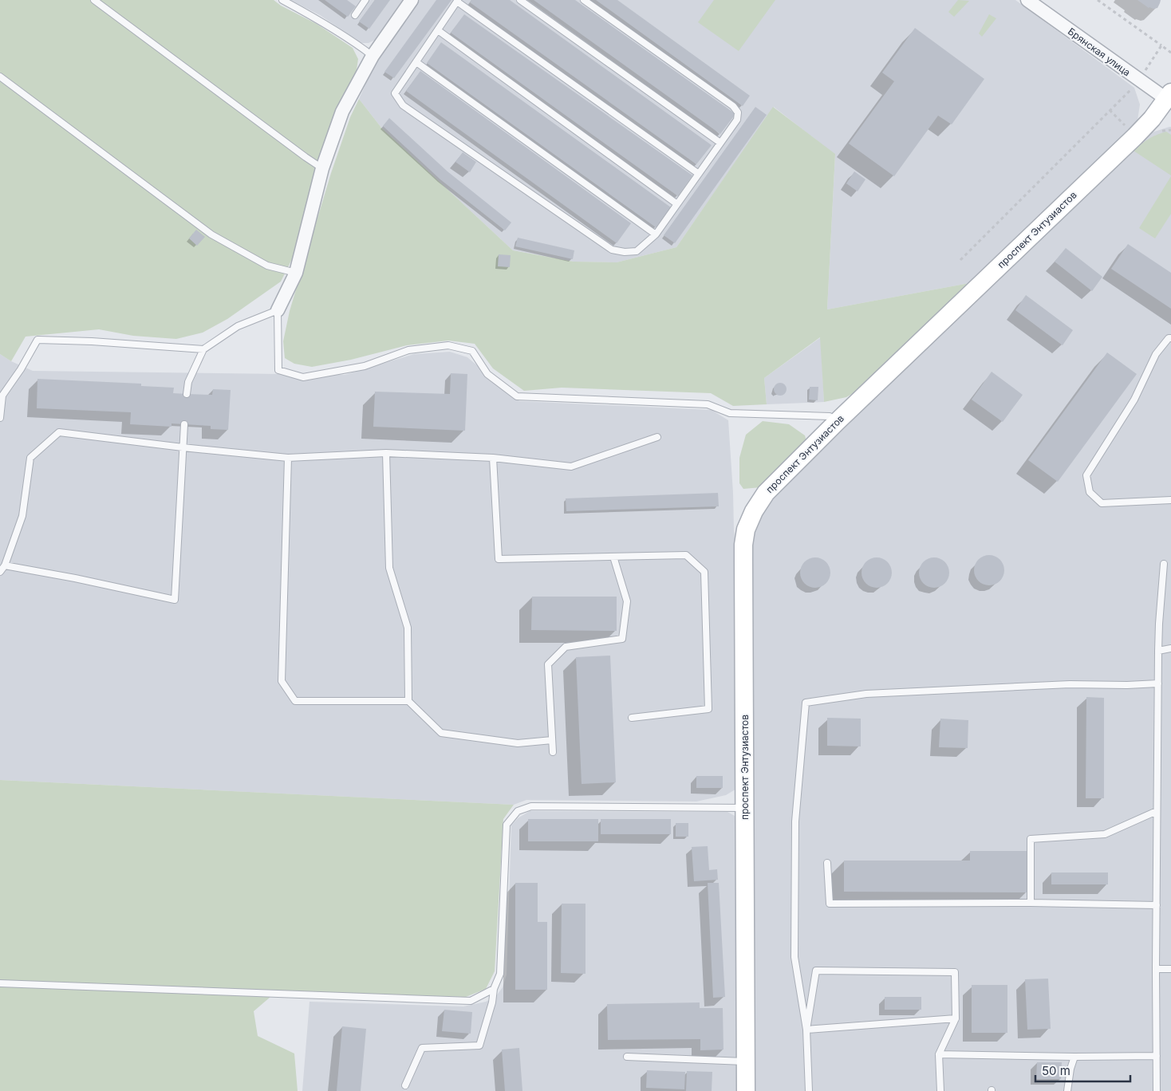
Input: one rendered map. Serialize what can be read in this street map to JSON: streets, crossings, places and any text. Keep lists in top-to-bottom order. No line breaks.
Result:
{"streets":{"street":["Брянская улица","проспект Энтузиастов"]},"crossings":[["Брянская улица","проспект Энтузиастов"]],"scale_bar":"50 m"}
